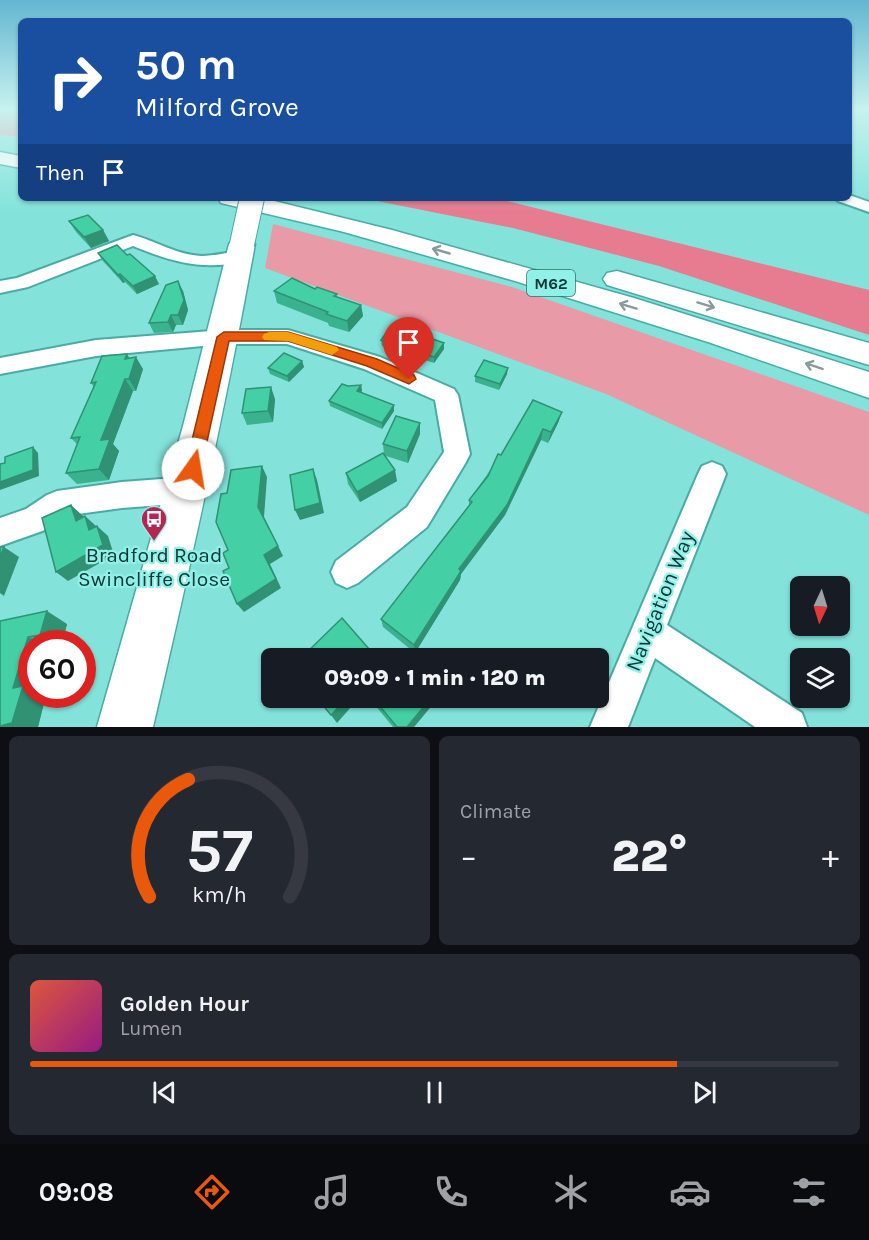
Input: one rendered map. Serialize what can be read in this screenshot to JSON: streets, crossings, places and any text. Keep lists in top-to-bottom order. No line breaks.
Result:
{"streets":{"main road":["M62"],"street":["Navigation Way"]},"places":{"bus stop":["Bradford Road Swincliffe Close"]},"north":"bottom","page":{"turn":["50 m","Milford Grove"],"then":"Then","limit":"60","trip":"09:09 · 1 min · 120 m","tile":"Climate","heat":["−","22°","+"],"song":["Golden Hour","Lumen"],"tabs":"09:08","gauge":["57","km/h"]}}
